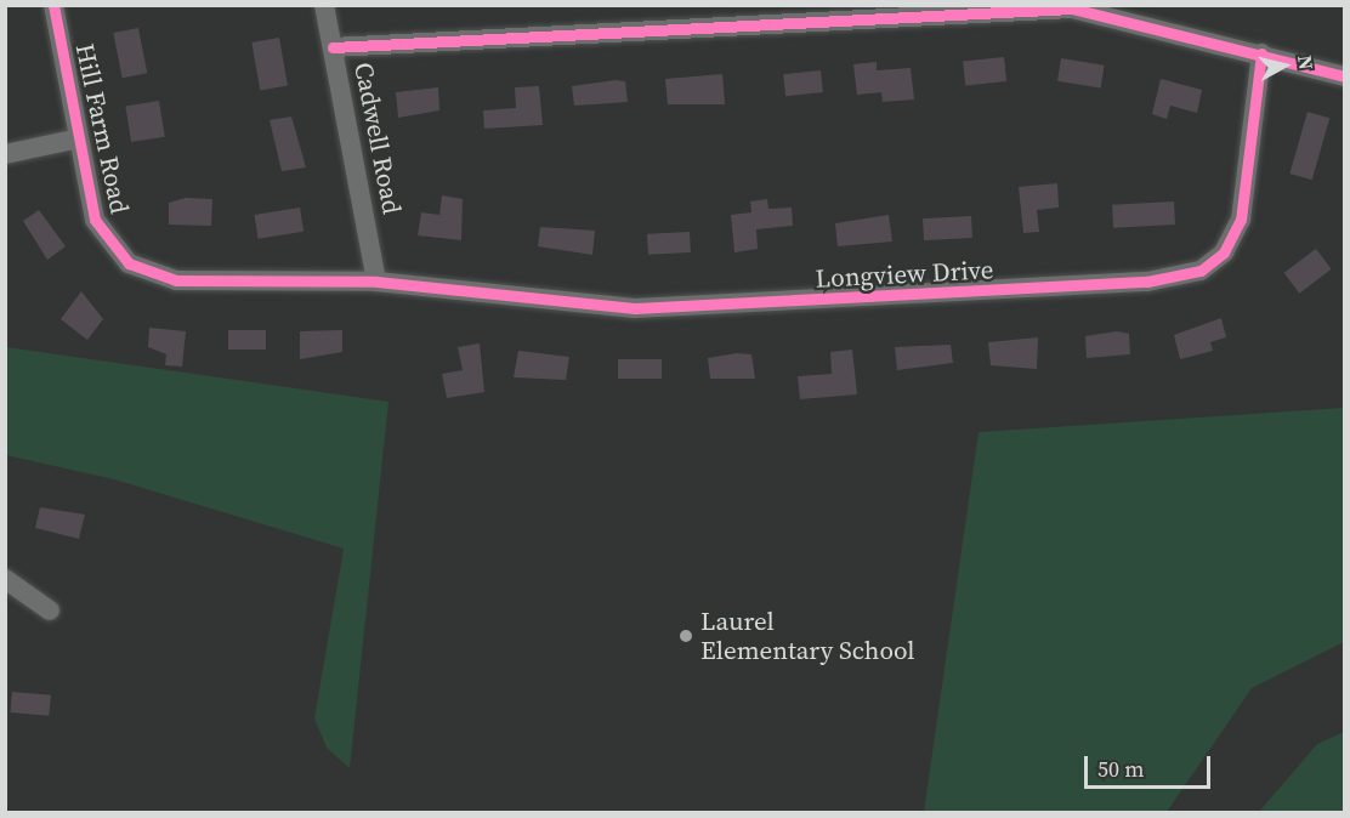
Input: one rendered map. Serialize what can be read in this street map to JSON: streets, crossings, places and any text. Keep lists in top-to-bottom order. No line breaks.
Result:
{"streets":{"street":["Hill Farm Road","Cadwell Road","Longview Drive"]},"crossings":[["Hill Farm Road","Cadwell Road"],["Hill Farm Road","Longview Drive"],["Cadwell Road","Longview Drive"]],"places":["Laurel Elementary School"],"scale_bar":"50 m","north":"right"}
